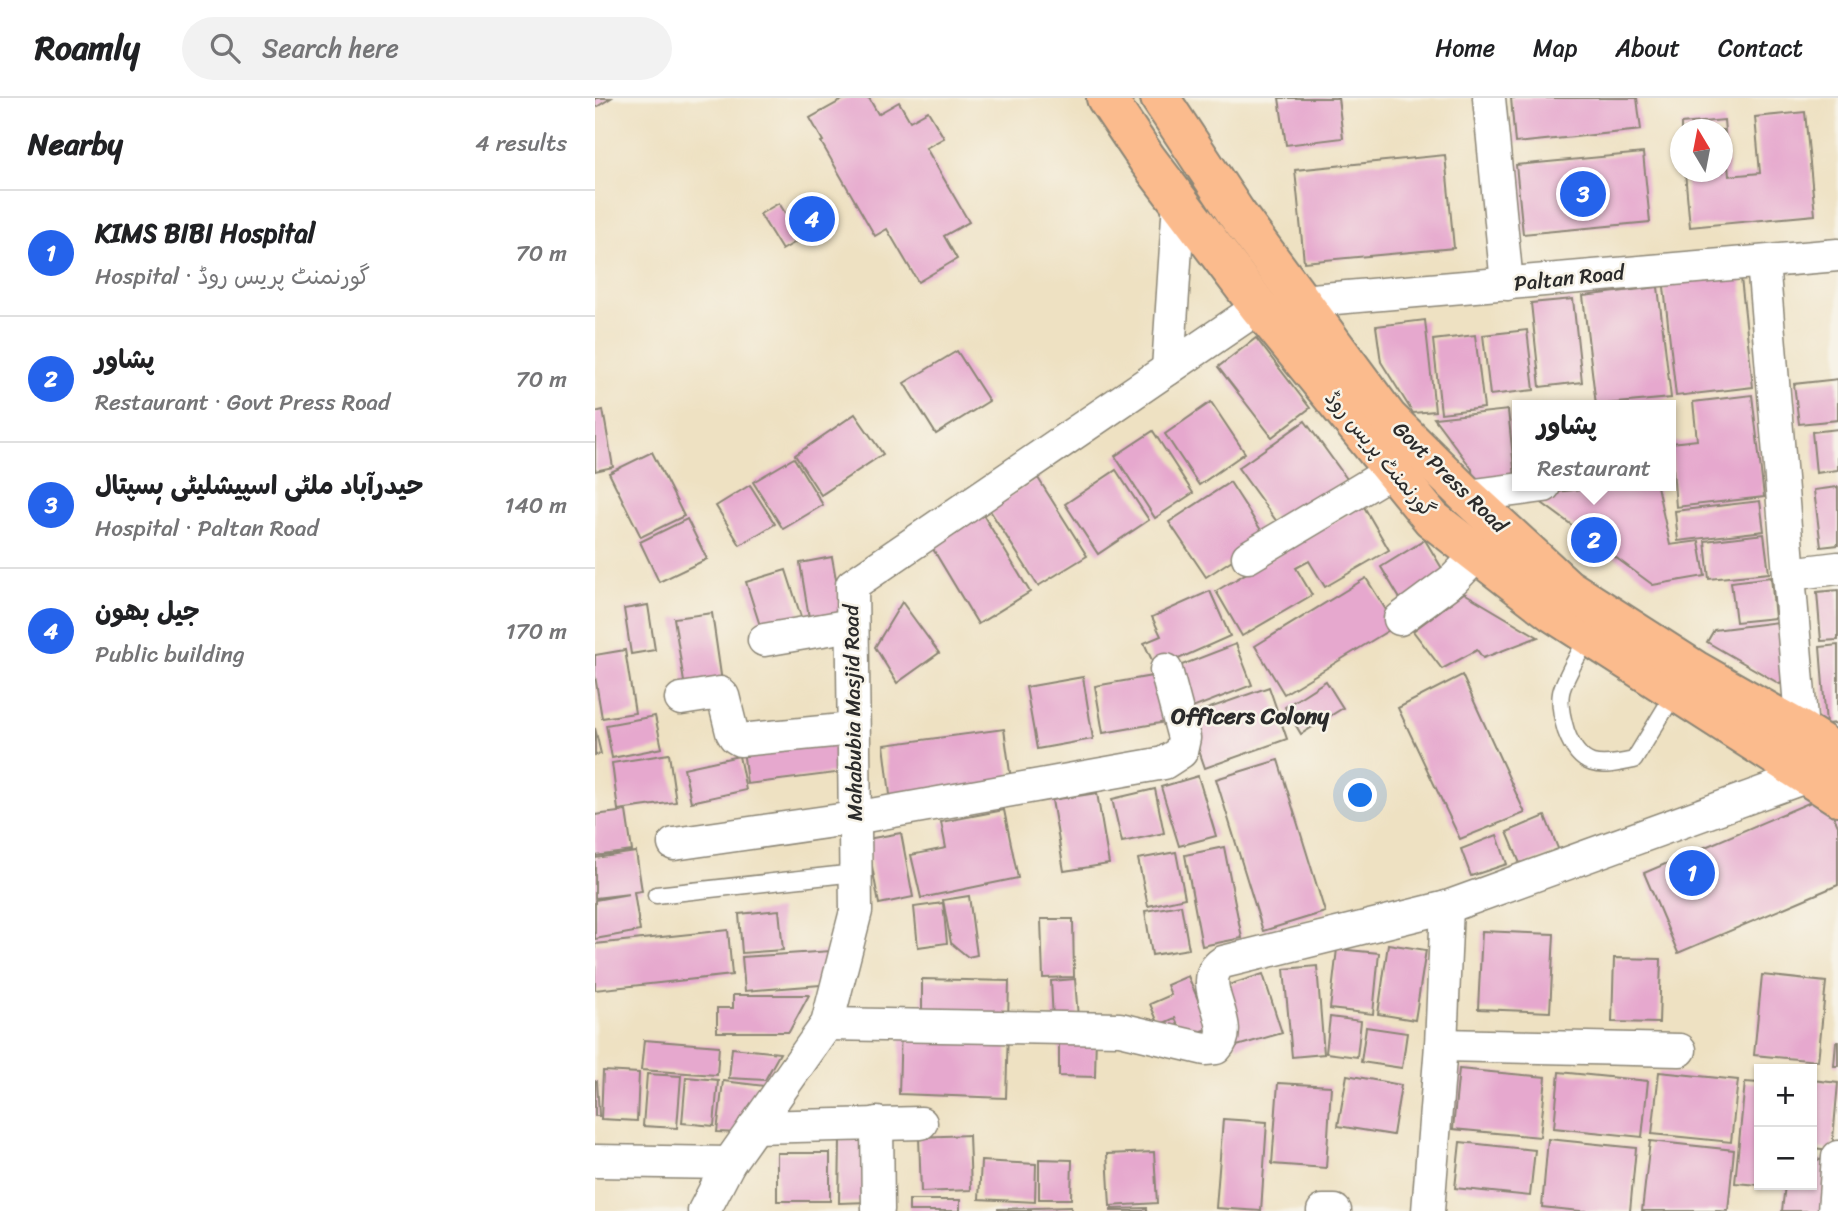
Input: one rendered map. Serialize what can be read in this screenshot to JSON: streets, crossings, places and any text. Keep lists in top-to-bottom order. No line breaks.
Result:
{"streets":{"main road":["گورنمنٹ پریس روڈ","Govt Press Road"],"street":["Paltan Road","Mahabubia Masjid Road"]},"crossings":[["Paltan Road","Govt Press Road"],["گورنمنٹ پریس روڈ","Govt Press Road"],["گورنمنٹ پریس روڈ","Mahabubia Masjid Road"]],"districts":["Officers Colony"],"north":"top","page":{"header":"Roamly","search":"Search here","nav":["Home","Map","About","Contact"],"heading":["Nearby","4 results"],"pins":["3","4","2","1"],"list":[{"mark":"1","name":"KIMS BIBI Hospital","note":"Hospital · گورنمنٹ پریس روڈ","value":"70 m"},{"mark":"2","name":"پشاور","note":"Restaurant · Govt Press Road","value":"70 m"},{"mark":"3","name":"حیدرآباد ملٹی اسپیشلیٹی ہسپتال","note":"Hospital · Paltan Road","value":"140 m"},{"mark":"4","name":"جیل بھون","note":"Public building","value":"170 m"}],"popup":["پشاور","Restaurant"],"map_buttons":["+","−"]}}
